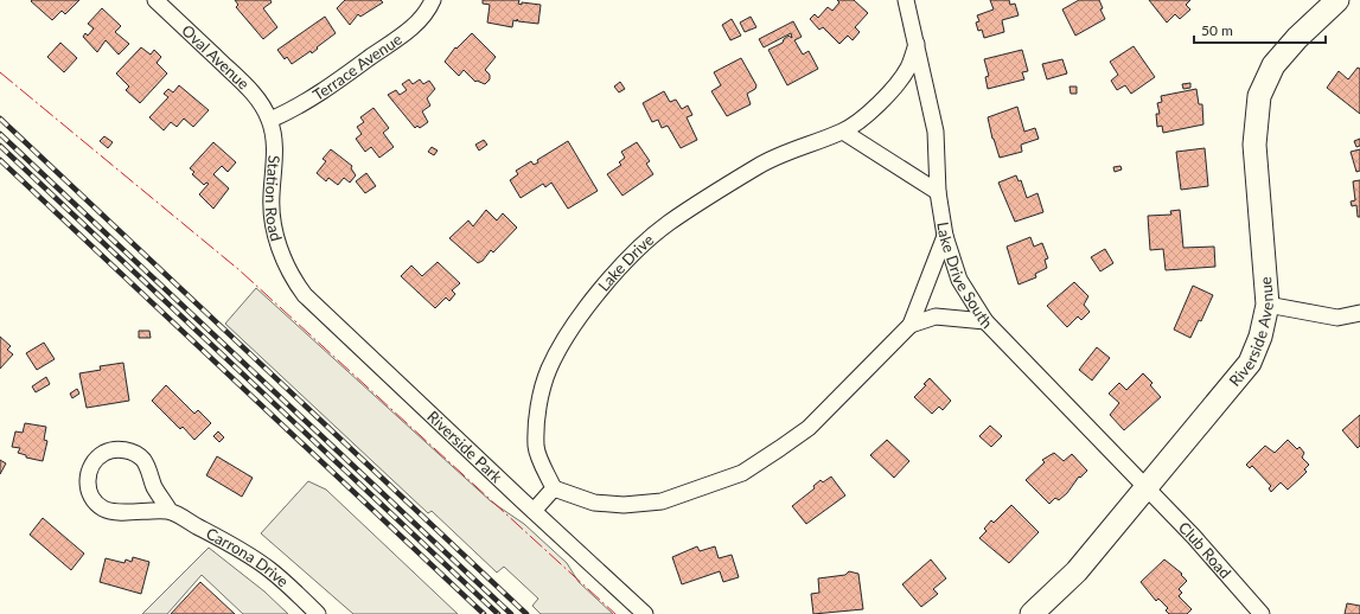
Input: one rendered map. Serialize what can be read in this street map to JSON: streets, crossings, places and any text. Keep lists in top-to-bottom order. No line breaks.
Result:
{"streets":{"street":["Oval Avenue","Terrace Avenue","Station Road","Lake Drive","Lake Drive South","Riverside Avenue","Riverside Park","Club Road","Carrona Drive"]},"crossings":[["Oval Avenue","Terrace Avenue"],["Oval Avenue","Station Road"],["Terrace Avenue","Station Road"],["Station Road","Riverside Park"],["Lake Drive","Lake Drive South"],["Lake Drive South","Riverside Avenue"],["Lake Drive South","Club Road"],["Riverside Avenue","Club Road"]],"scale_bar":"50 m"}
